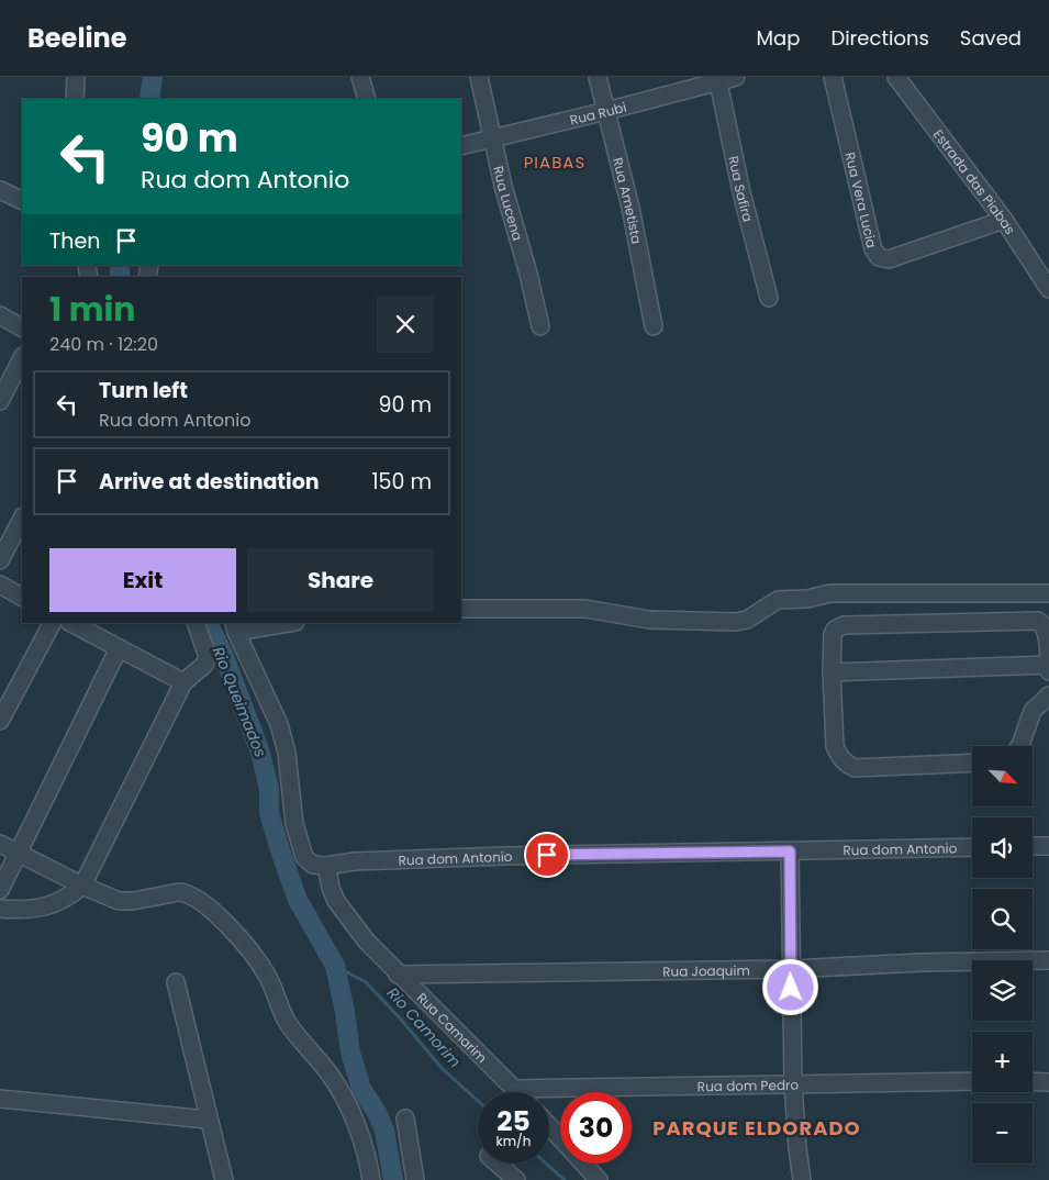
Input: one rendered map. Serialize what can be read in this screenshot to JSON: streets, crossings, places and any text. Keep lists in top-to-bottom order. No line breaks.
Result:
{"streets":{"street":["Rua Rubi","Estrada das Piabas","Rua Safira","Rua Vera Lucia","Rua Ametista","Rua Lucena","Rua dom Antonio","Rua Joaquim","Rua Camarim","Rua dom Pedro"]},"crossings":[["Rua Rubi","Rua Safira"],["Rua Rubi","Rua Ametista"],["Rua Rubi","Rua Lucena"],["Estrada das Piabas","Rua Vera Lucia"],["Rua dom Antonio","Rua Camarim"],["Rua Joaquim","Rua Camarim"],["Rua Camarim","Rua dom Pedro"]],"districts":["PIABAS","PARQUE ELDORADO"],"water":["Rio Queimados","Rio Camorim"],"north":"bottom right","page":{"header":"Beeline","nav":["Map","Directions","Saved"],"turn":["90 m","Rua dom Antonio"],"then":"Then","heading":["1 min","240 m · 12:20"],"list":[{"name":"Turn left","note":"Rua dom Antonio","value":"90 m"},{"name":"Arrive at destination","value":"150 m"}],"buttons":["Exit","Share"],"map_buttons":["+","−"],"speed":"25 km/h","limit":"30"}}
